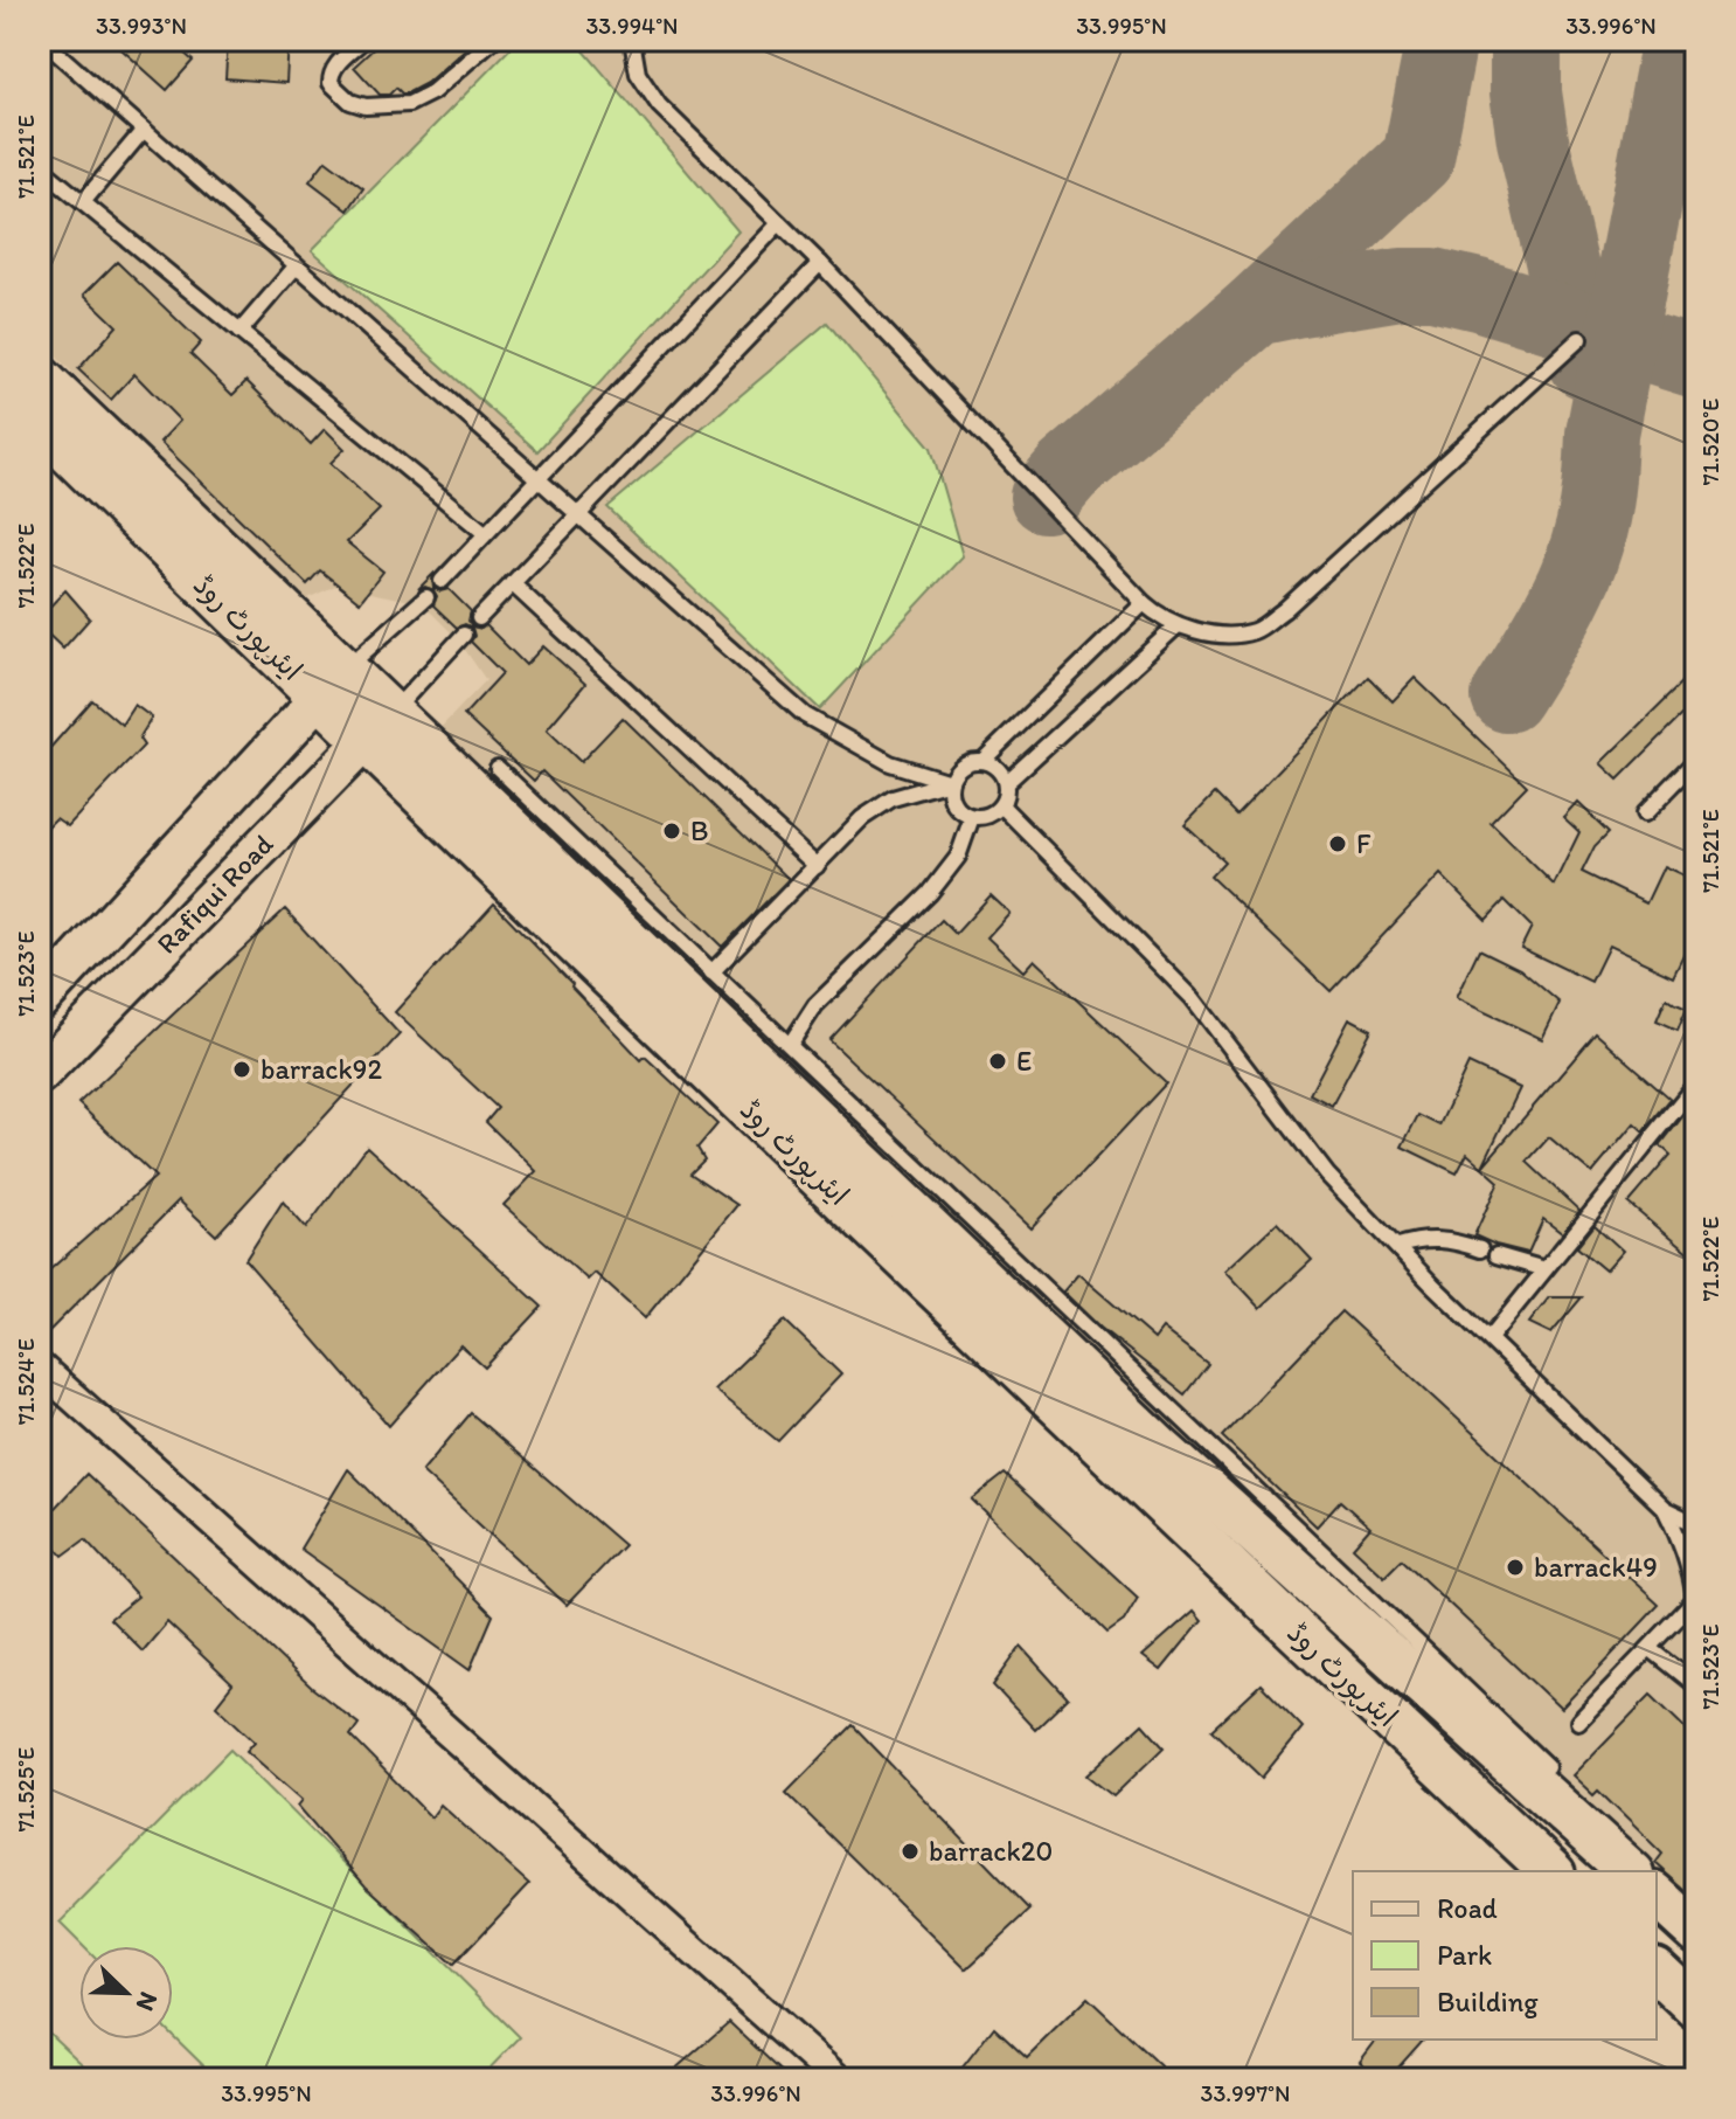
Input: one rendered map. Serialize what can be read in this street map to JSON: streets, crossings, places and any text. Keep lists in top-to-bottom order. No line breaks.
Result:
{"streets":{"main road":["ایئرپورٹ روڈ"],"street":["Rafiqui Road"]},"crossings":[["ایئرپورٹ روڈ","Rafiqui Road"]],"places":["B","F","E","barrack92","barrack49","barrack20"],"legend":["Road","Park","Building"],"north":"bottom right","coordinates":["33.993°N","33.994°N","33.995°N","33.996°N","71.521°E","71.520°E","71.522°E","71.523°E","71.524°E","71.525°E","33.997°N"]}
